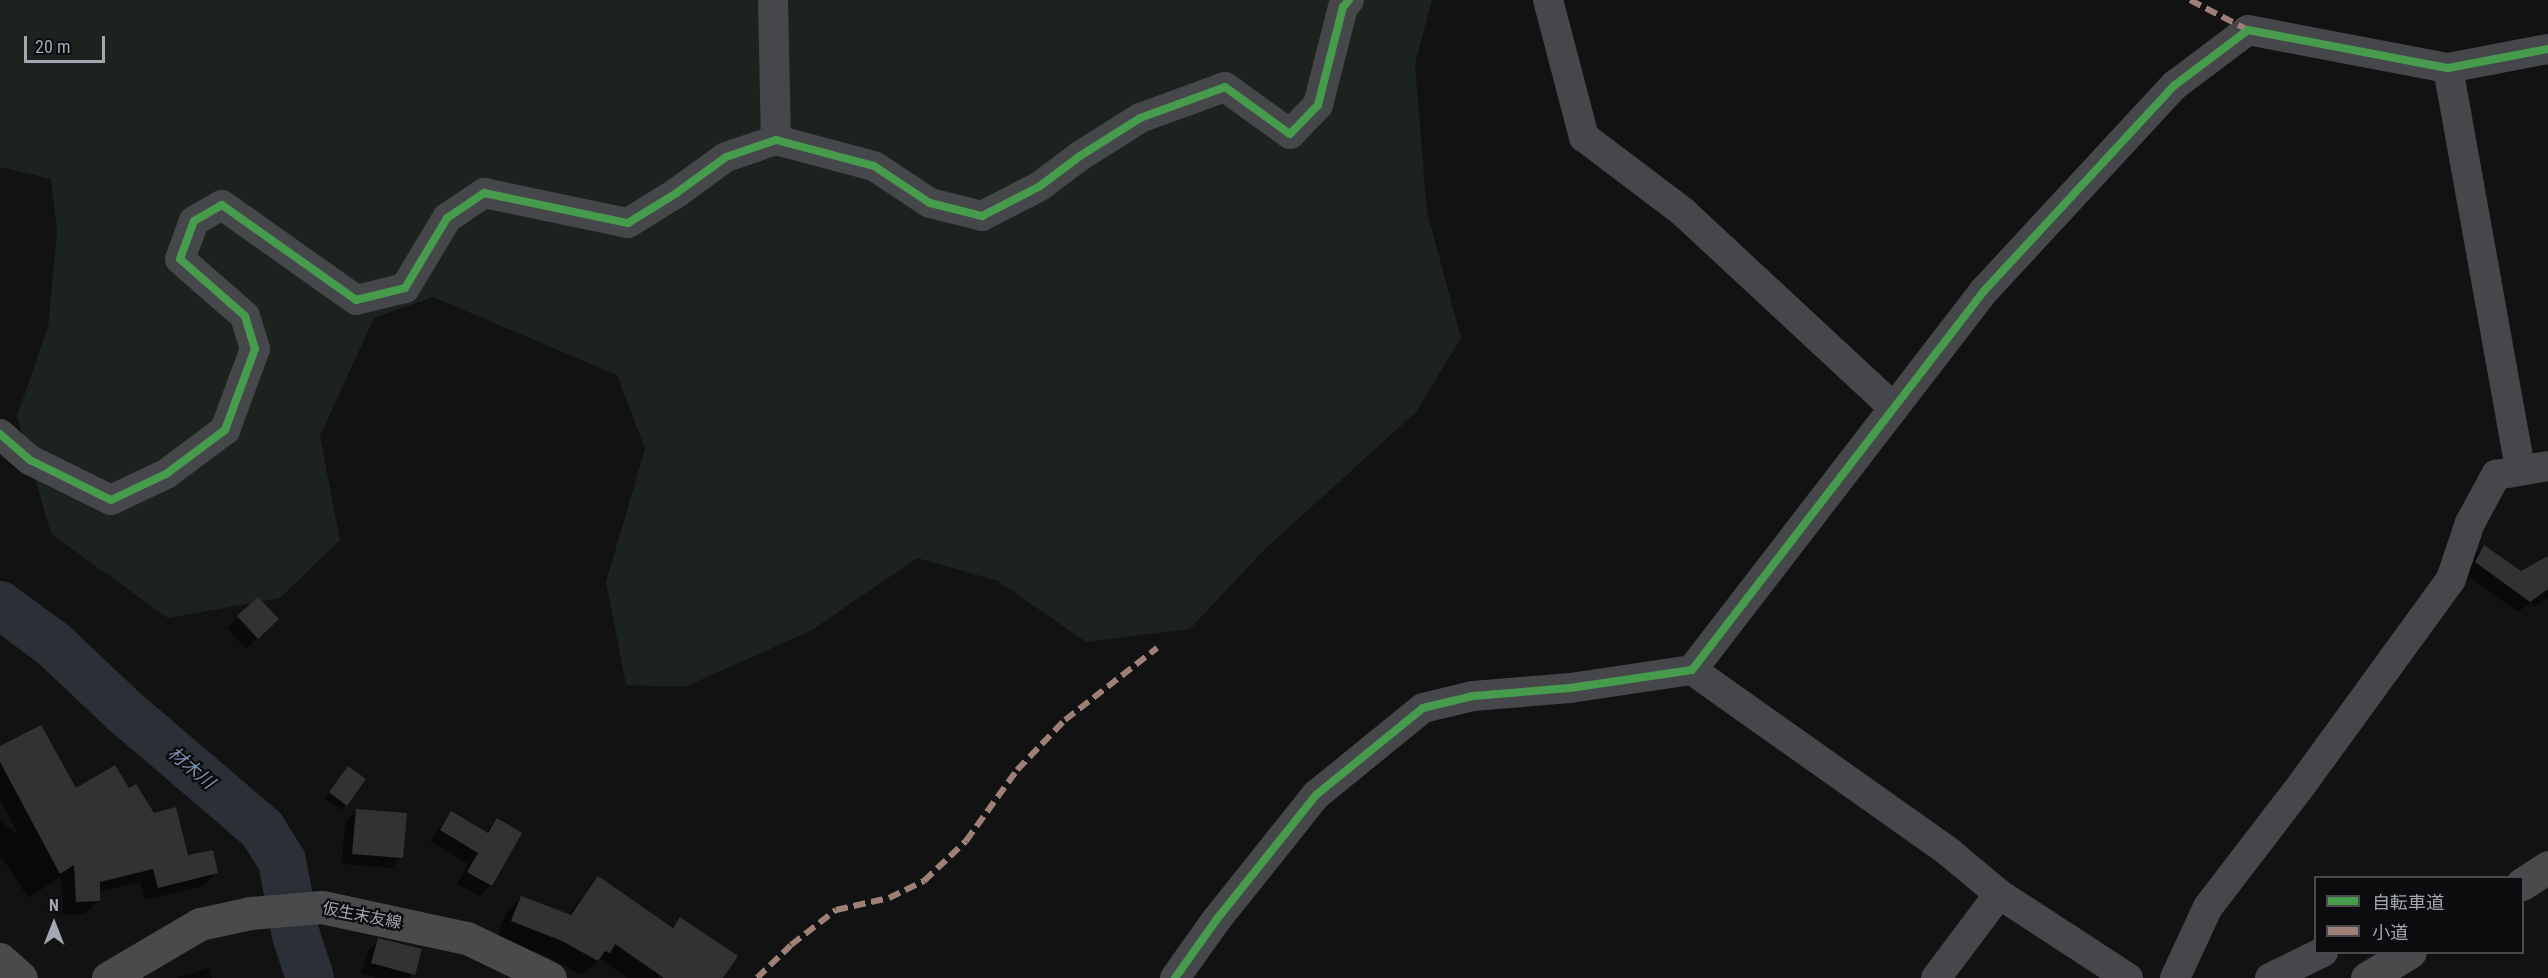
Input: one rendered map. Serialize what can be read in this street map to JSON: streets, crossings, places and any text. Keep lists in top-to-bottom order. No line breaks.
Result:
{"streets":{"main road":["仮生末友線"]},"water":["材木川"],"legend":["自転車道","小道"],"scale_bar":"20 m","north":"top"}
